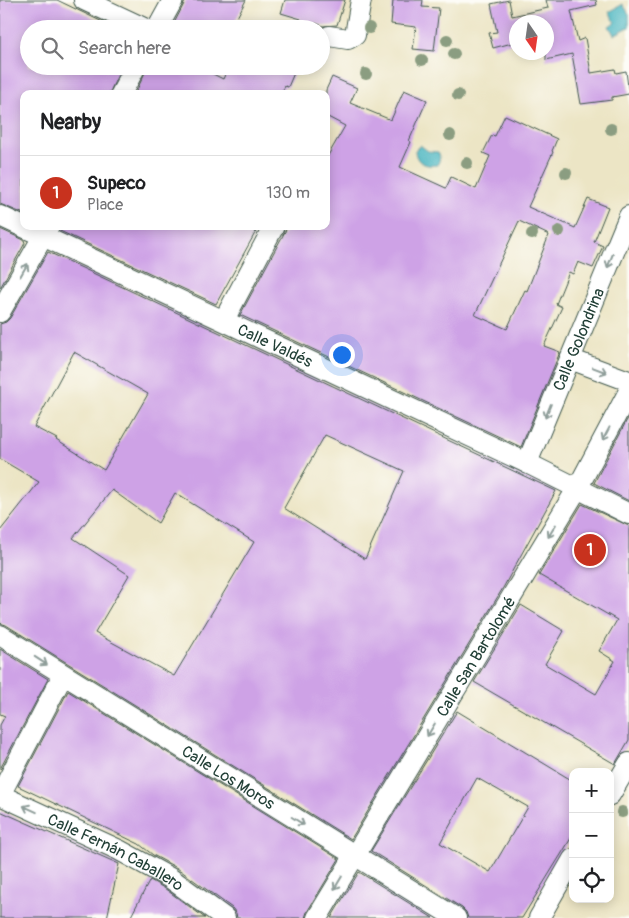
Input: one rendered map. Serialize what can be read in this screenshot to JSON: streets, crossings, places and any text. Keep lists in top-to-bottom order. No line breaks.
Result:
{"streets":{"street":["Calle Golondrina","Calle Valdés","Calle San Bartolomé","Calle Los Moros","Calle Fernán Caballero"]},"crossings":[["Calle Golondrina","Calle Valdés"],["Calle Valdés","Calle San Bartolomé"],["Calle San Bartolomé","Calle Los Moros"]],"one_way":["Calle Golondrina","Calle San Bartolomé","Calle Los Moros","Calle Fernán Caballero"],"north":"bottom","page":{"search":"Search here","heading":"Nearby","list":[{"mark":"1","name":"Supeco","note":"Place","value":"130 m"}],"pins":"1","map_buttons":["+","−"]}}
